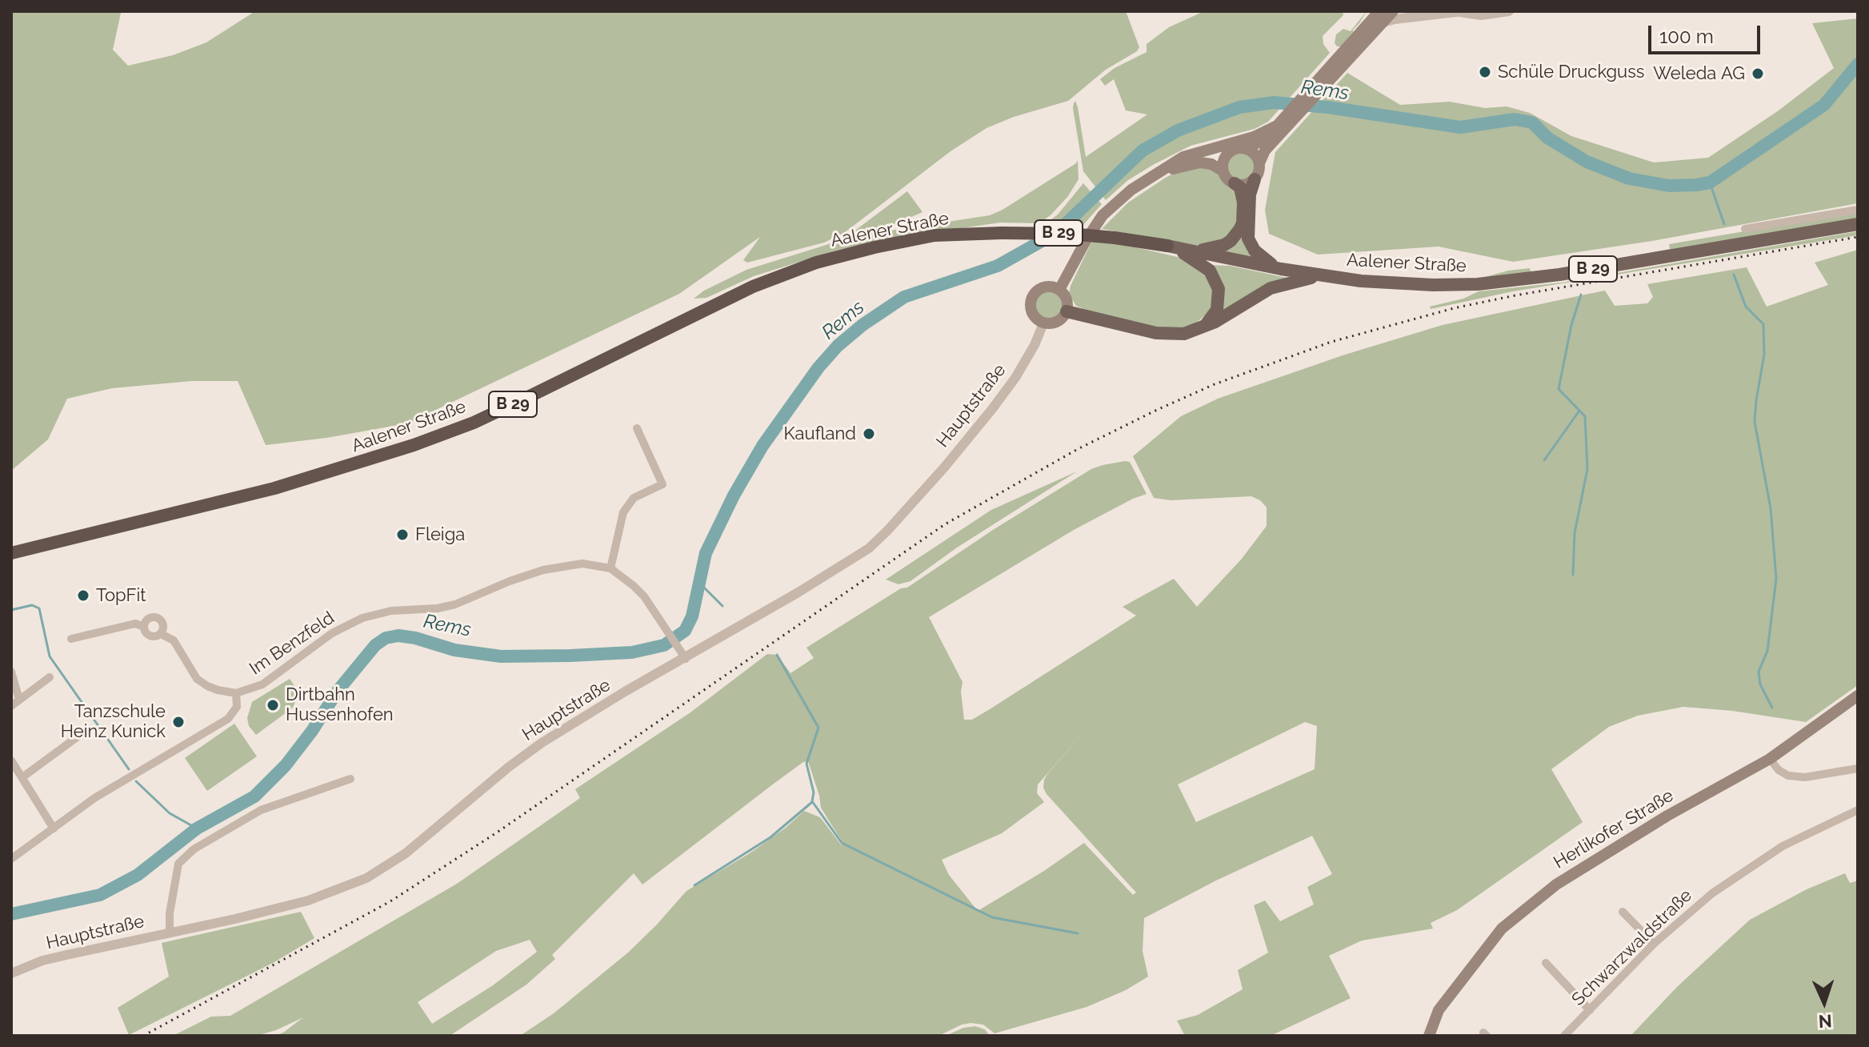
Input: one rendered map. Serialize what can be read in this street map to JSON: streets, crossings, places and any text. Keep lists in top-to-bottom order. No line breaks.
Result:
{"streets":{"highway":["Aalener Straße","B 29"],"main road":["Herlikofer Straße"],"street":["Hauptstraße","Im Benzfeld","Schwarzwaldstraße"]},"crossings":[["Hauptstraße","Im Benzfeld"]],"water":["Rems"],"places":["Schüle Druckguss","Weleda AG","Kaufland","Fleiga","TopFit","Dirtbahn Hussenhofen","Tanzschule Heinz Kunick"],"scale_bar":"100 m","north":"bottom"}
